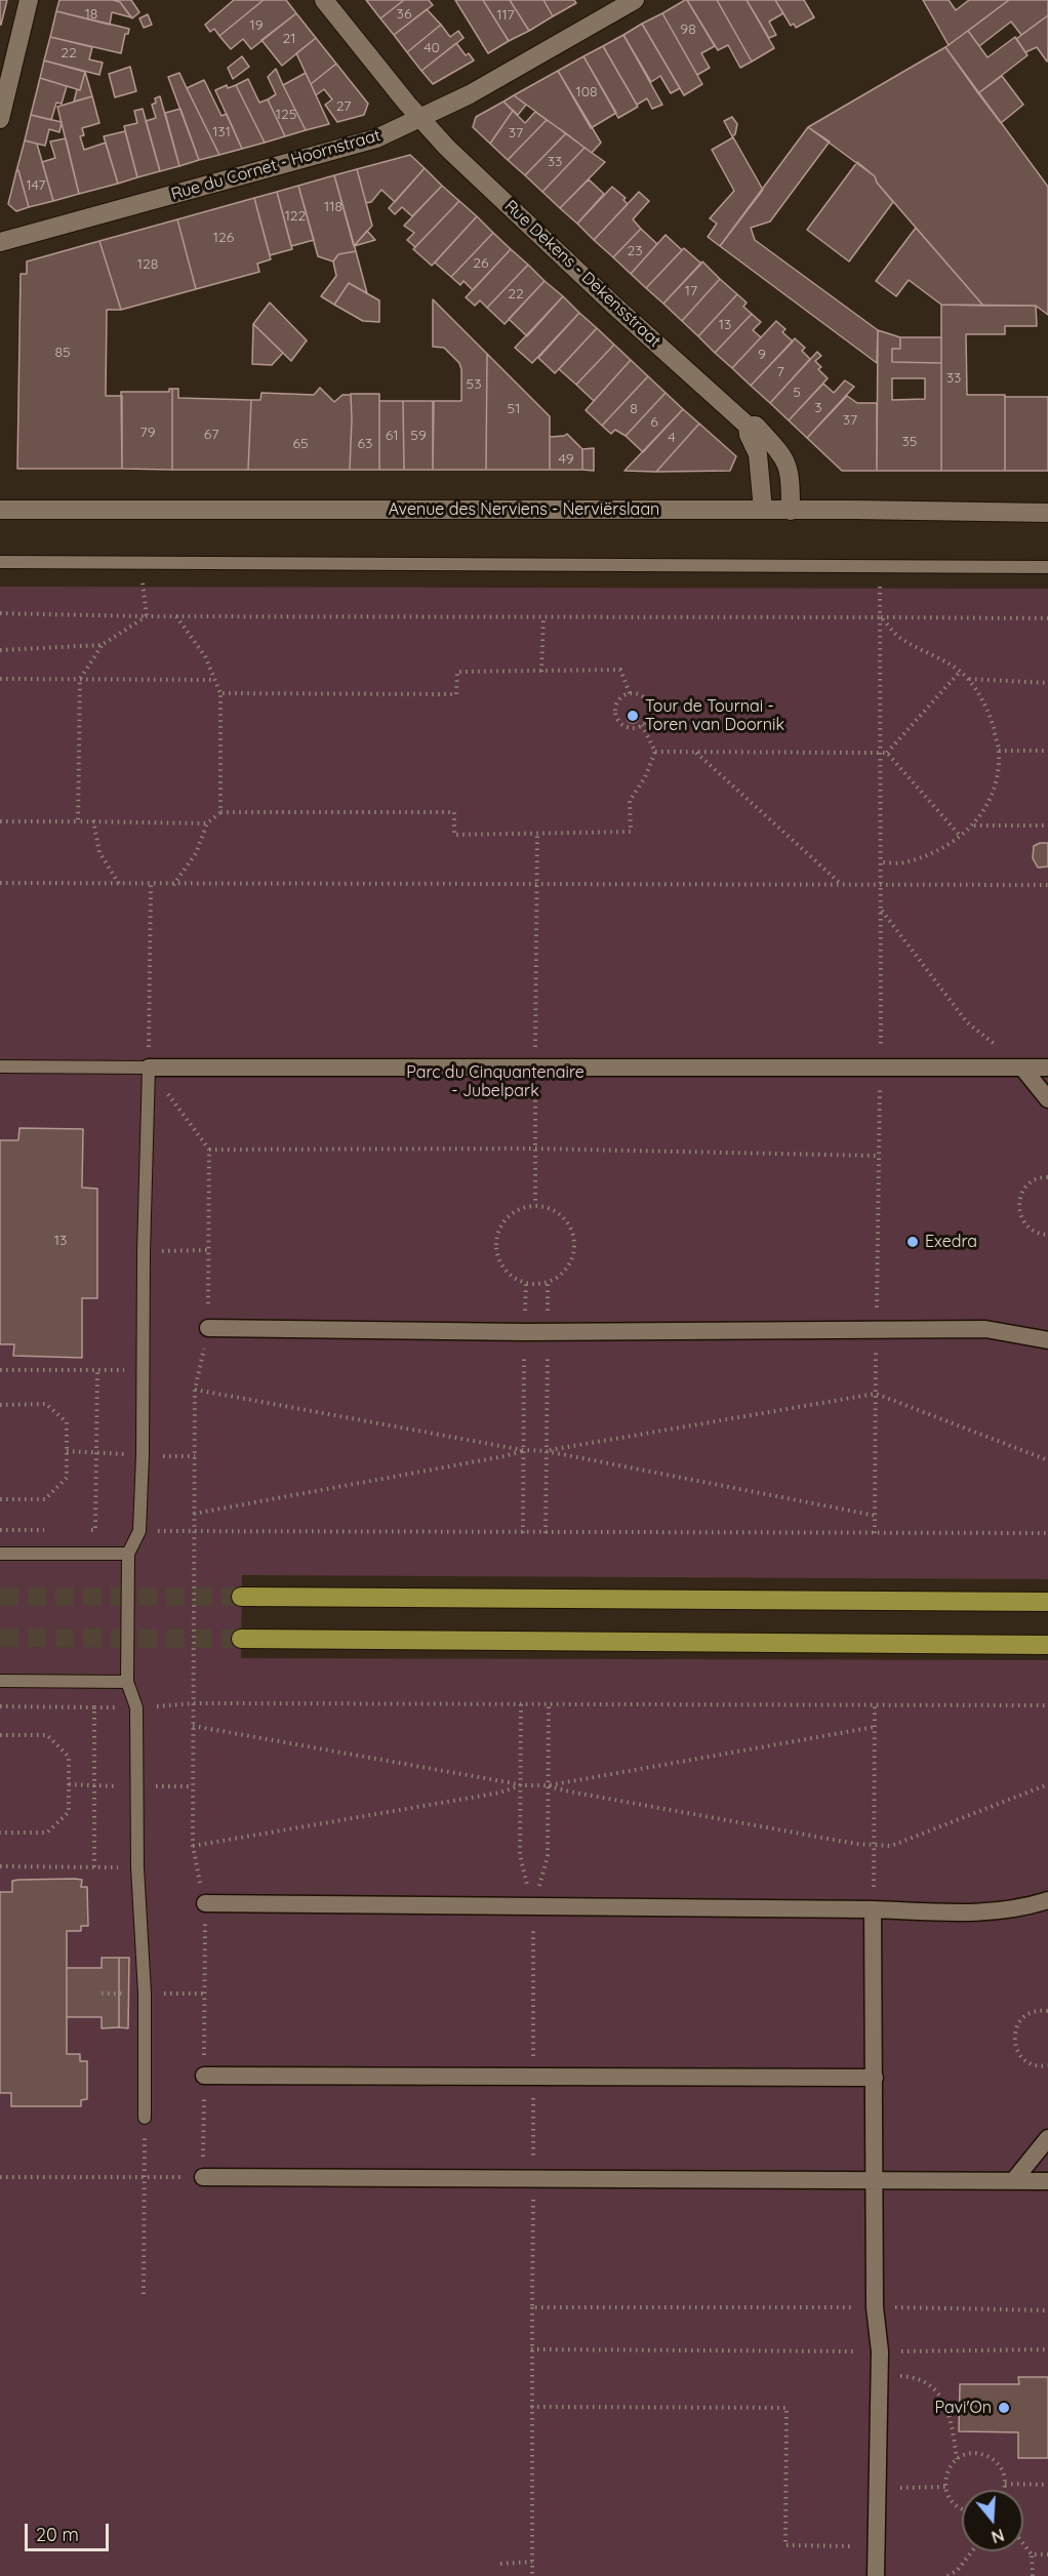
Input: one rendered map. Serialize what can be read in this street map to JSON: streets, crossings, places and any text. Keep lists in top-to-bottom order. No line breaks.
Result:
{"streets":{"street":["Rue du Cornet - Hoornstraat","Rue Dekens - Dekensstraat","Avenue des Nerviens - Nerviërslaan"]},"crossings":[["Rue du Cornet - Hoornstraat","Rue Dekens - Dekensstraat"],["Rue Dekens - Dekensstraat","Avenue des Nerviens - Nerviërslaan"]],"parks":["Parc du Cinquantenaire - Jubelpark"],"places":["Tour de Tournai - Toren van Doornik","Exedra","Pavi'On"],"house_numbers":["18","36","117","19","98","21","40","22","108","27","125","131","37","33","147","118","122","126","23","26","128","17","22","13","85","9","7","33","53","5","3","51","8","37","6","79","67","61","59","4","35","65","63","49","13"],"scale_bar":"20 m","north":"bottom"}
